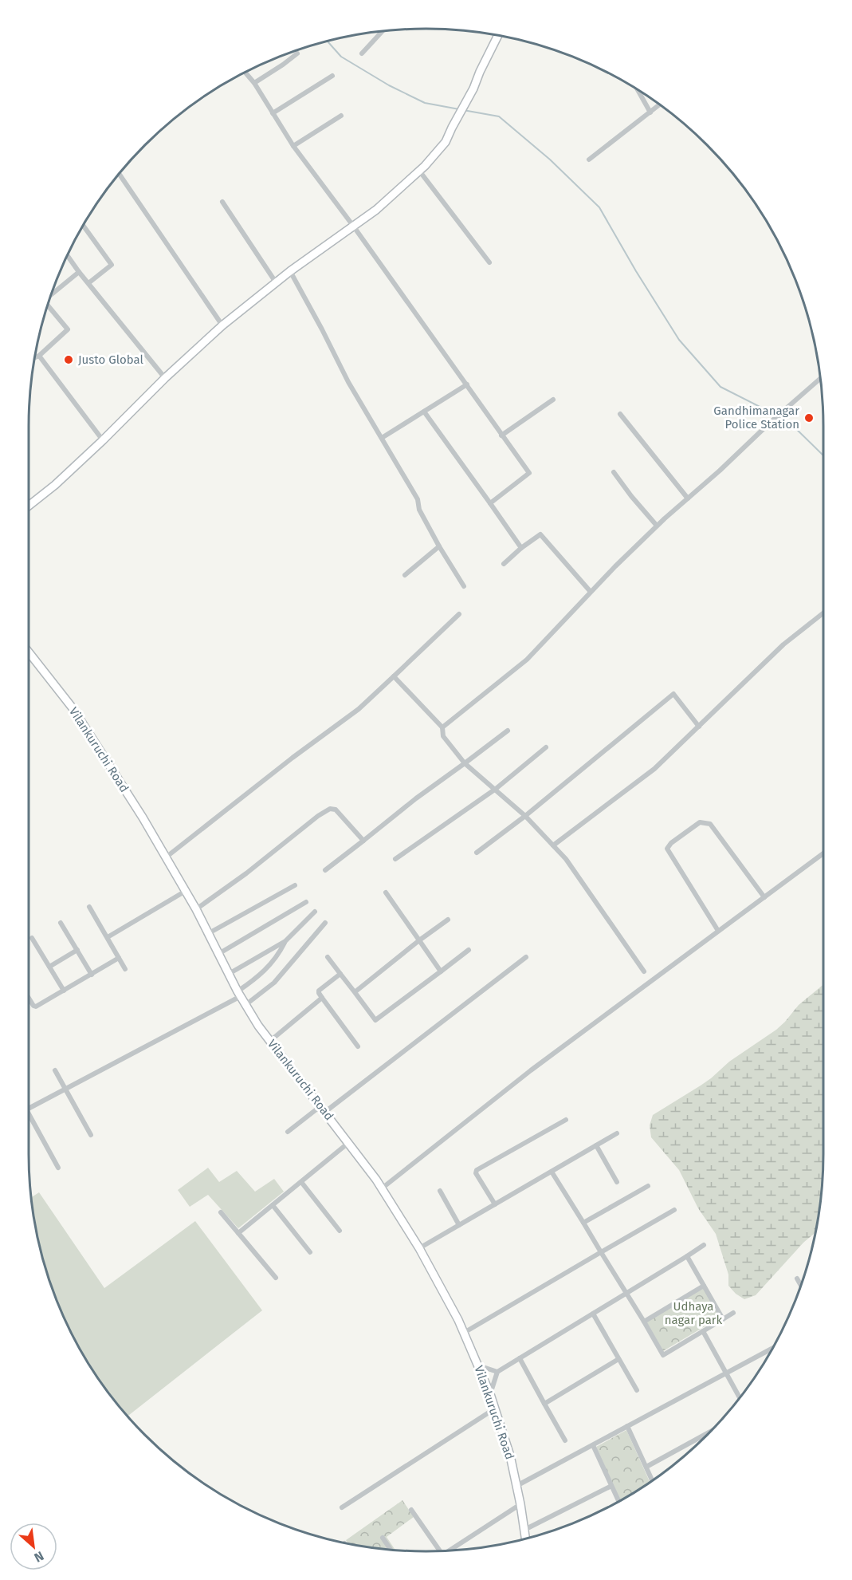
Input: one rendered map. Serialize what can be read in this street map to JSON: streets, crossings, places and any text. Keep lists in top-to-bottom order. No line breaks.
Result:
{"streets":{"main road":["Vilankuruchi Road"]},"parks":["Udhaya nagar park"],"places":["Justo Global","Gandhimanagar Police Station"],"north":"bottom right"}
